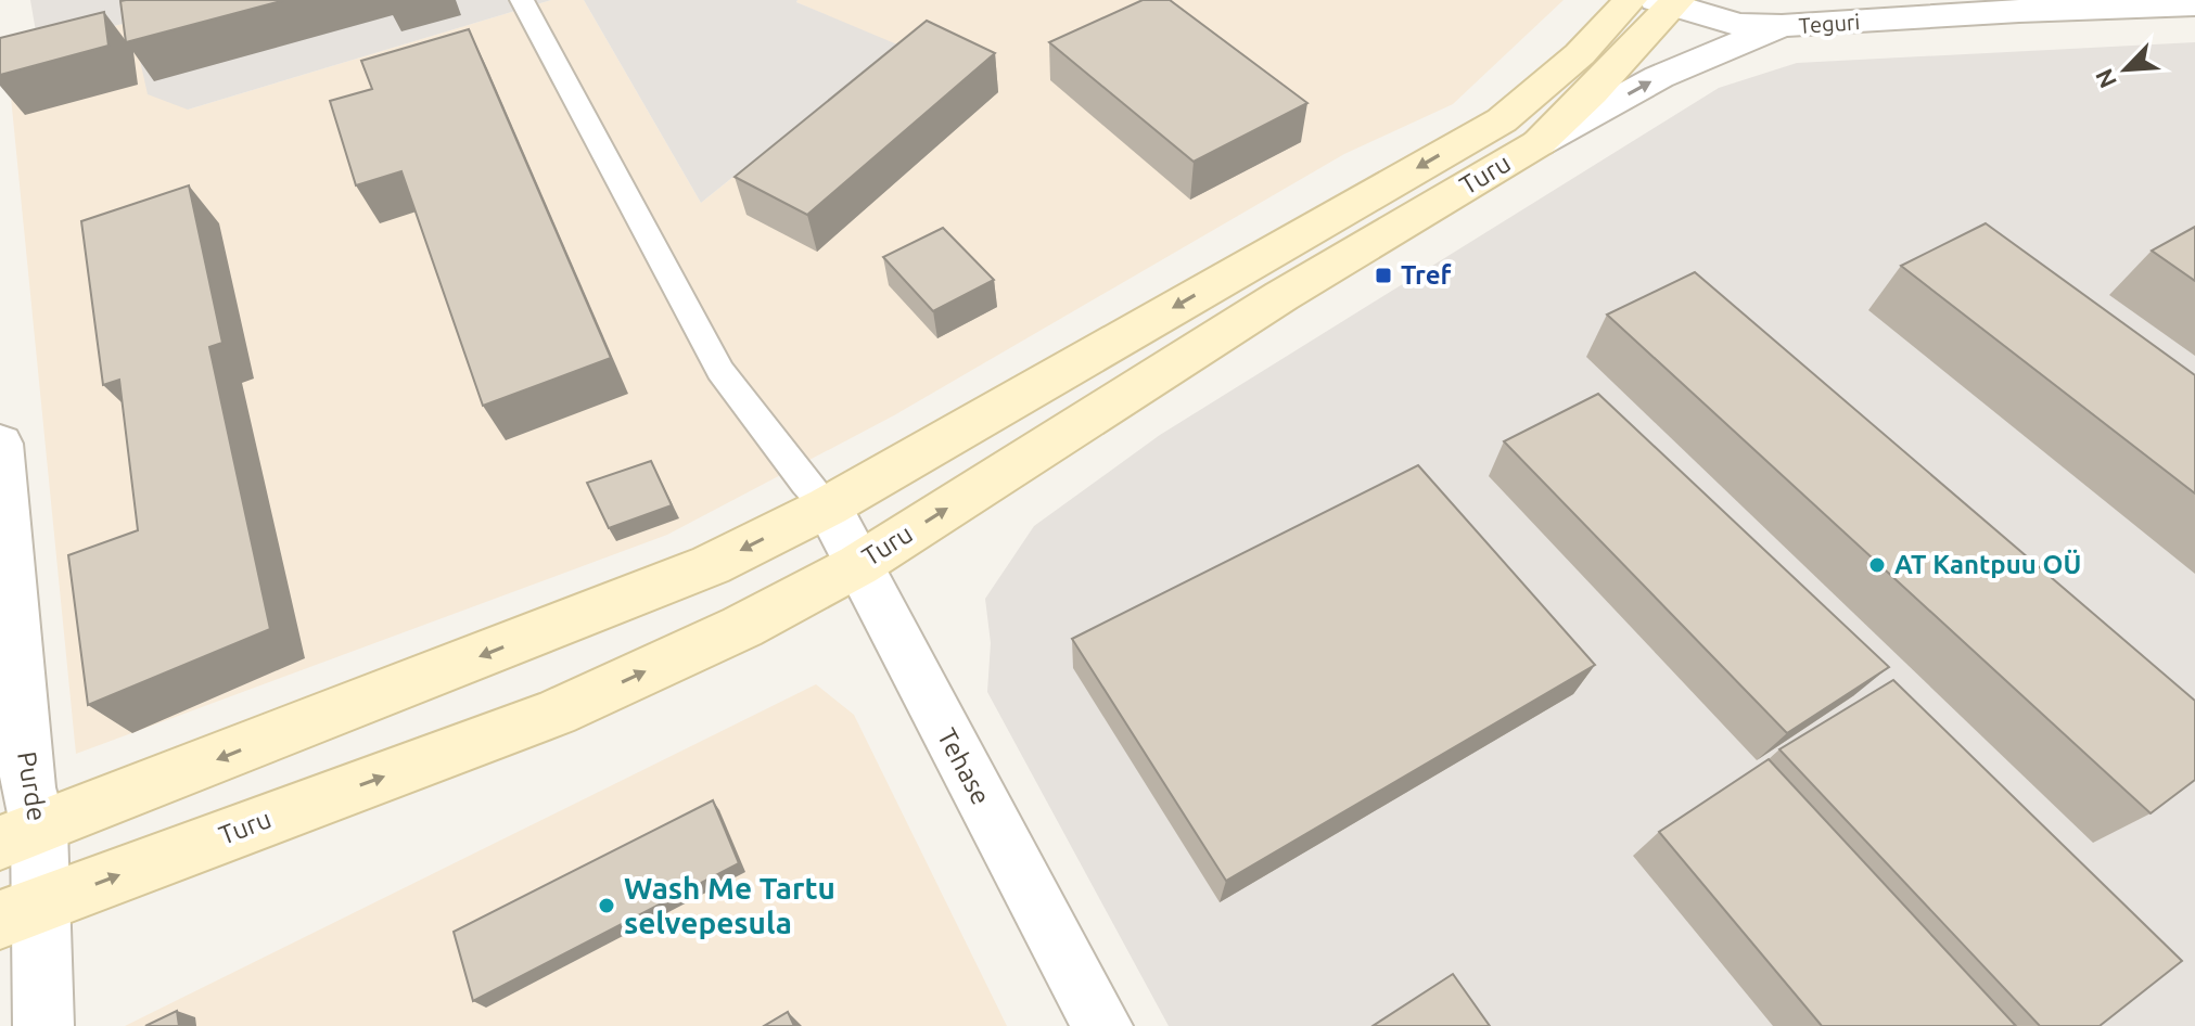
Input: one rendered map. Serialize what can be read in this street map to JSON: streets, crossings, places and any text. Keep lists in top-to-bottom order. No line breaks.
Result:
{"streets":{"main road":["Turu"],"street":["Teguri","Tehase","Purde"]},"crossings":[["Teguri","Turu"],["Turu","Tehase"],["Turu","Purde"]],"places":{"transit":["Tref"],"other":["AT Kantpuu OÜ","Wash Me Tartu selvepesula"]},"north":"bottom left"}
